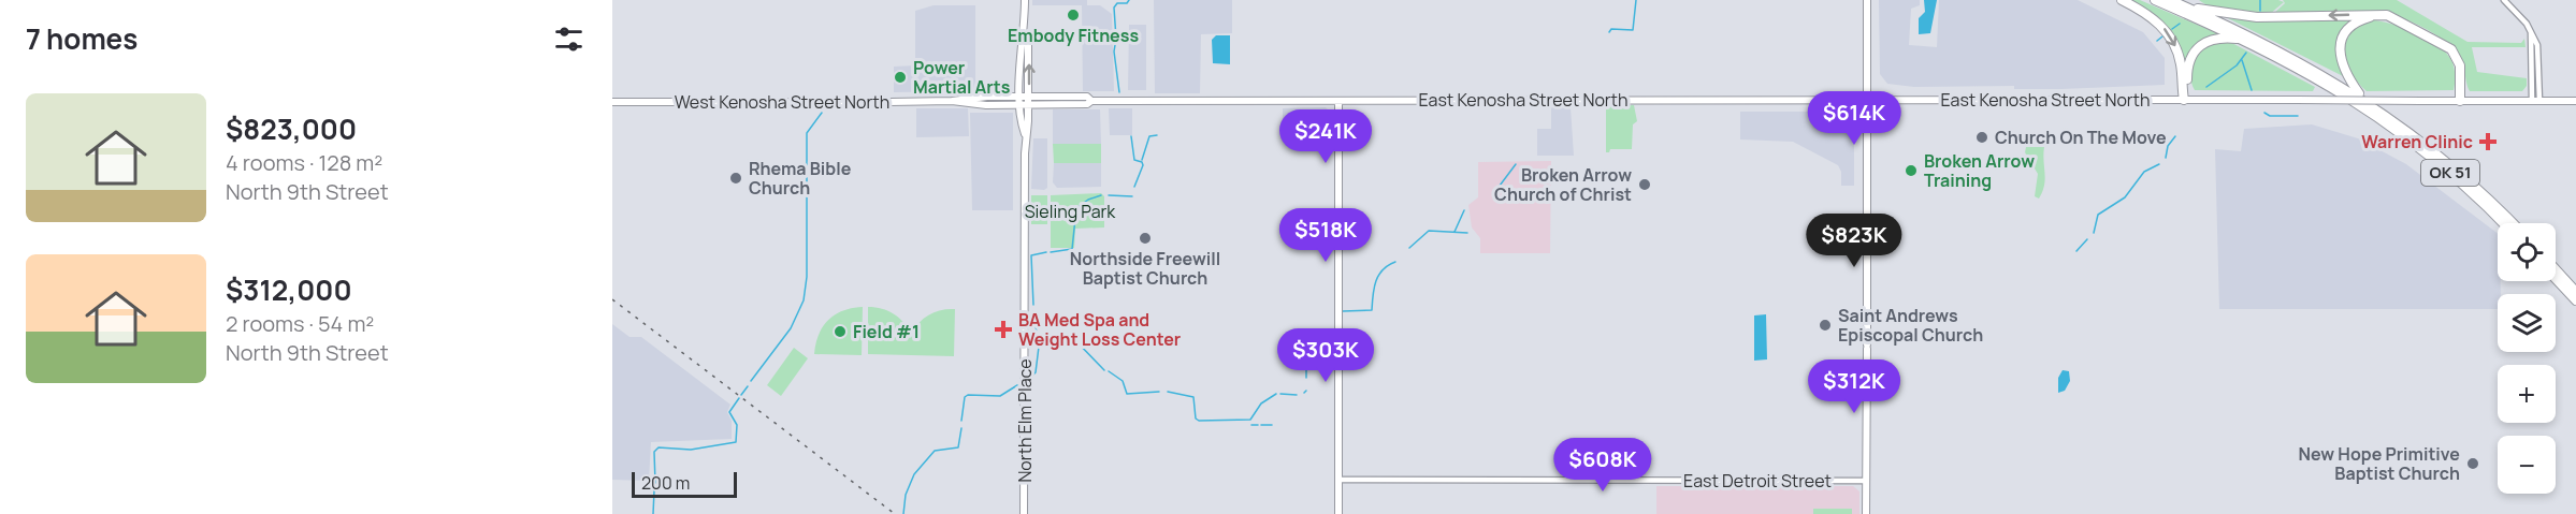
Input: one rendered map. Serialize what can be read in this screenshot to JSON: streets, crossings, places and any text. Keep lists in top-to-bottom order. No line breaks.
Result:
{"streets":{"highway":["OK 51"],"main road":["East Kenosha Street North","West Kenosha Street North","North Elm Place"],"street":["East Detroit Street"]},"crossings":[["East Kenosha Street North","West Kenosha Street North"],["West Kenosha Street North","North Elm Place"]],"parks":["Sieling Park"],"places":{"other":["Embody Fitness","Power Martial Arts","Church On The Move","Broken Arrow Training","Rhema Bible Church","Broken Arrow Church of Christ","Northside Freewill Baptist Church","Saint Andrews Episcopal Church","Field #1","New Hope Primitive Baptist Church"],"health":["Warren Clinic","BA Med Spa and Weight Loss Center"]},"scale_bar":"200 m","page":{"heading":"7 homes","list":[{"name":"$823,000","note":"4 rooms · 128 m² · North 9th Street"},{"name":"$312,000","note":"2 rooms · 54 m² · North 9th Street"}],"price":["$614K","$241K","$518K","$823K","$303K","$312K","$608K"],"map_buttons":["+","−"],"scale":"200 m"}}
